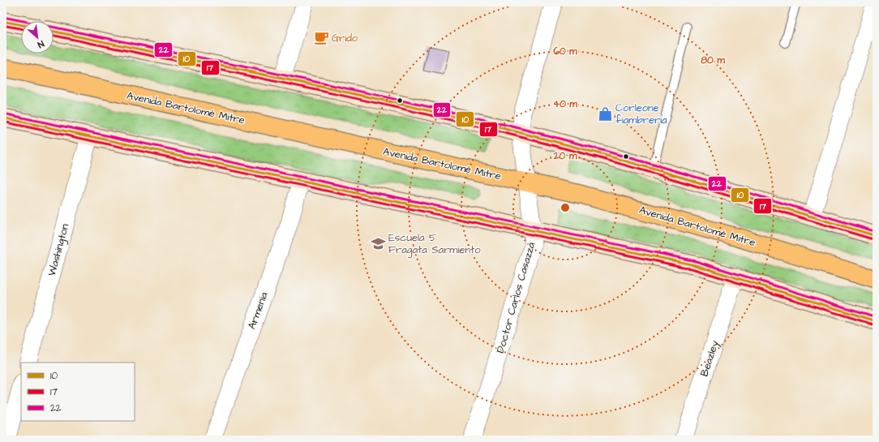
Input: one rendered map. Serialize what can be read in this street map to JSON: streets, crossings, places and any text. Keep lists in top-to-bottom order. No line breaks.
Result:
{"streets":{"main road":["Avenida Bartolomé Mitre"],"street":["Washington","Doctor Carlos Casazza","Armenia","Beazley"]},"crossings":[["Avenida Bartolomé Mitre","Doctor Carlos Casazza"]],"places":{"cafe":["Grido"],"shop":["Corleone fiambreria"],"school or university":["Escuela 5 Fragata Sarmiento"]},"lines":["transit line 22","transit line 10","transit line 17"],"legend":["10","17","22"],"north":"bottom right","rings":["60 m","80 m","40 m","20 m"]}
